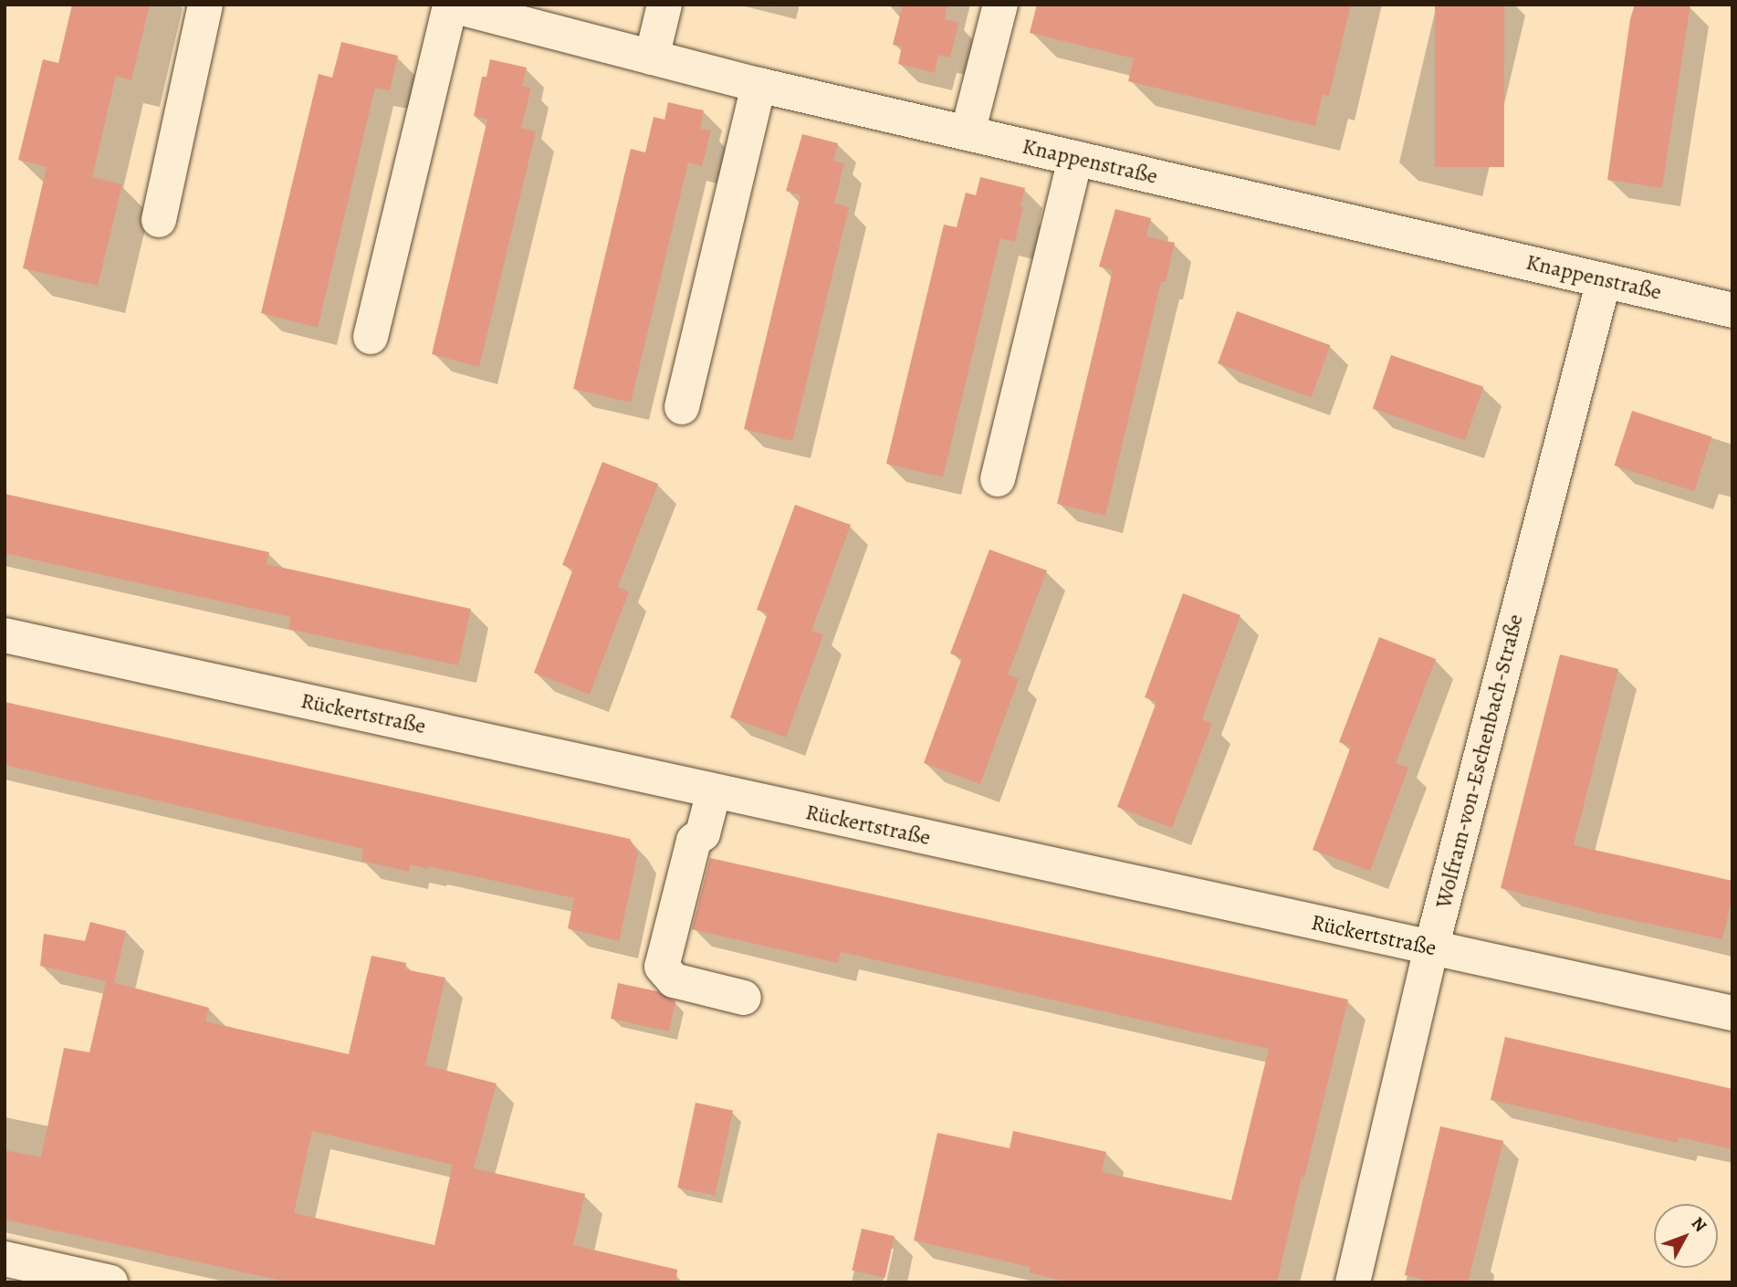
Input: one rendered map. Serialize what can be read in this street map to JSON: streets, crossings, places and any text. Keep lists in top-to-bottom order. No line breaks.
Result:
{"streets":{"street":["Knappenstraße","Rückertstraße","Wolfram-von-Eschenbach-Straße"]},"crossings":[["Knappenstraße","Wolfram-von-Eschenbach-Straße"],["Rückertstraße","Wolfram-von-Eschenbach-Straße"]],"north":"top right"}
